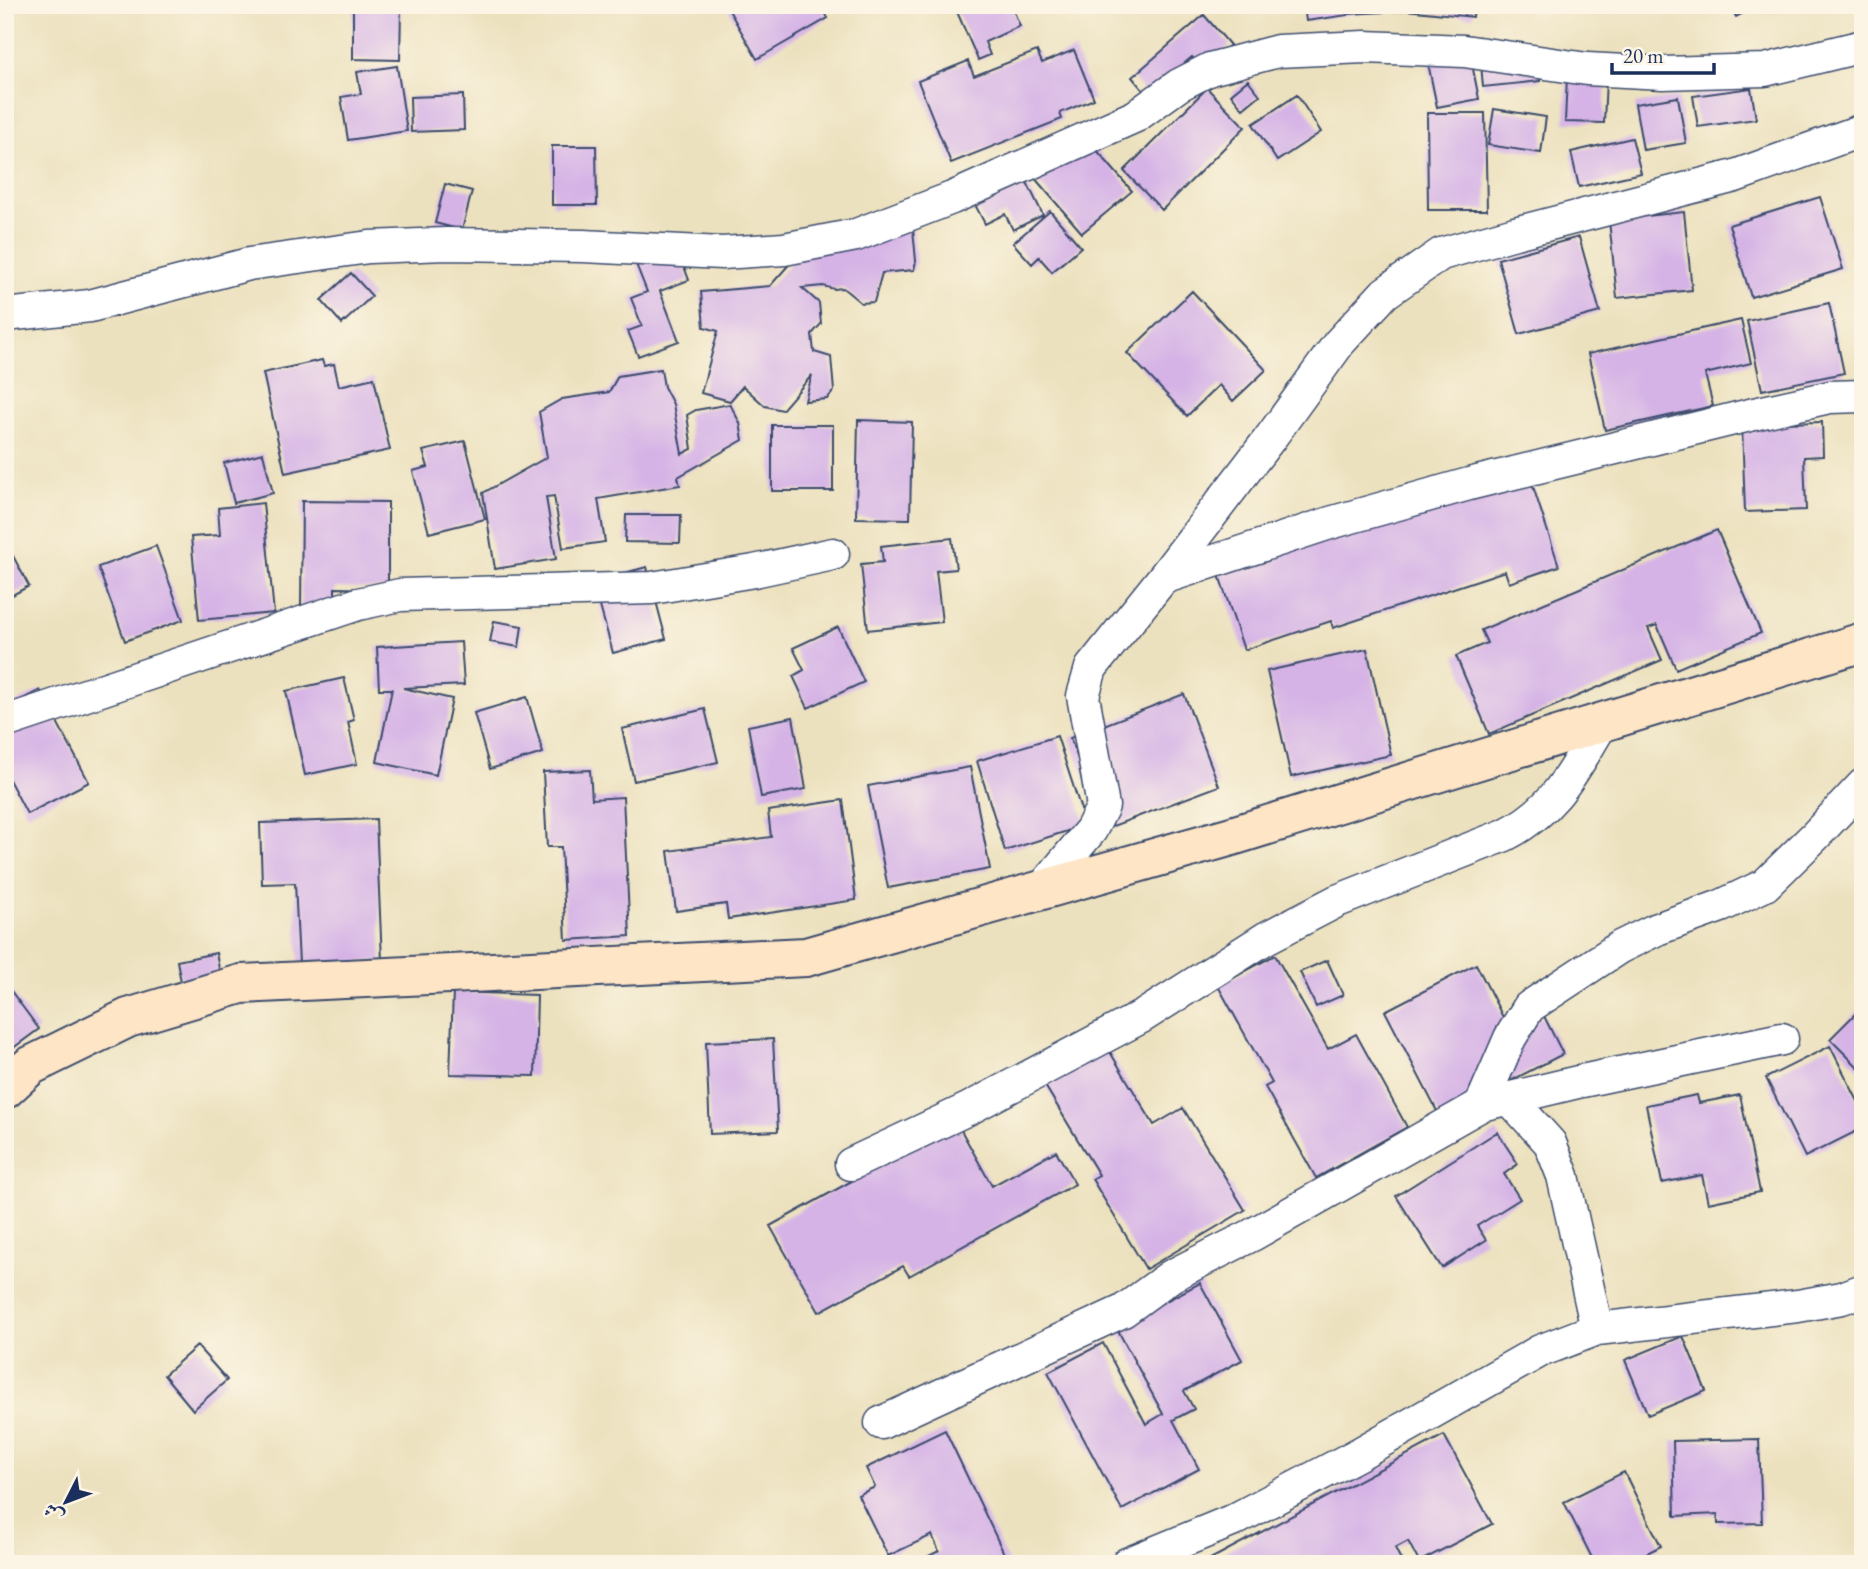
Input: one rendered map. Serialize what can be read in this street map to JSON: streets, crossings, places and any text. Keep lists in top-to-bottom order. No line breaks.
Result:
{"scale_bar":"20 m","north":"bottom left"}
